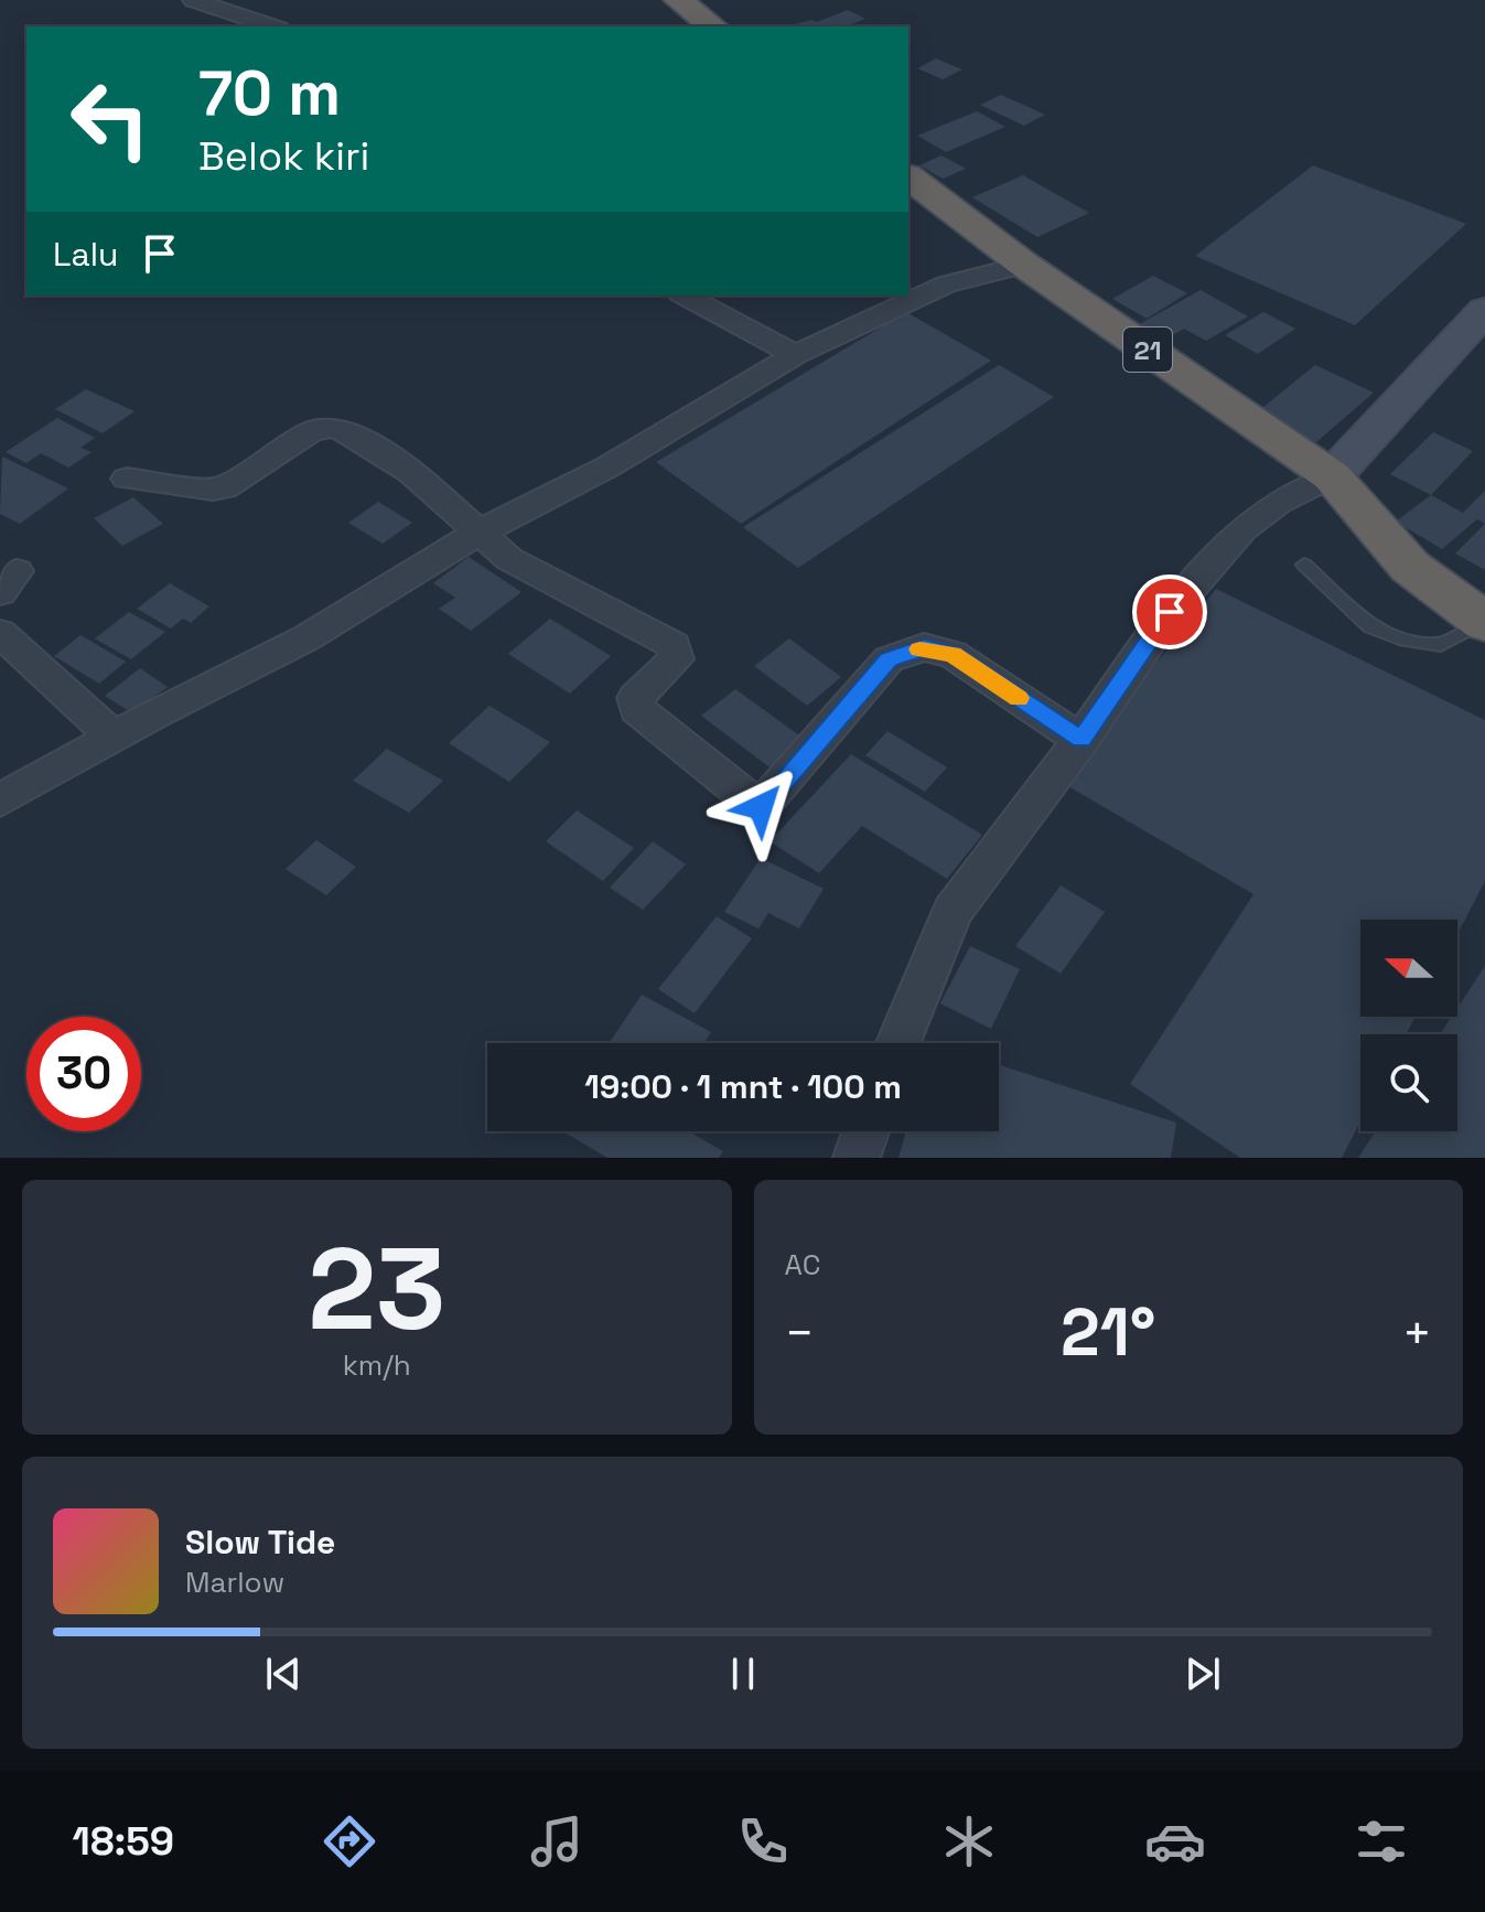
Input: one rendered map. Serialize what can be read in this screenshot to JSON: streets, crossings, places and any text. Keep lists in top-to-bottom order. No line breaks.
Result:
{"streets":{"highway":["21"]},"north":"left","page":{"turn":["70 m","Belok kiri"],"then":"Lalu","limit":"30","trip":"19:00 · 1 mnt · 100 m","tile":[["23","km/h"],"AC"],"heat":["−","21°","+"],"song":["Slow Tide","Marlow"],"tabs":"18:59"}}
